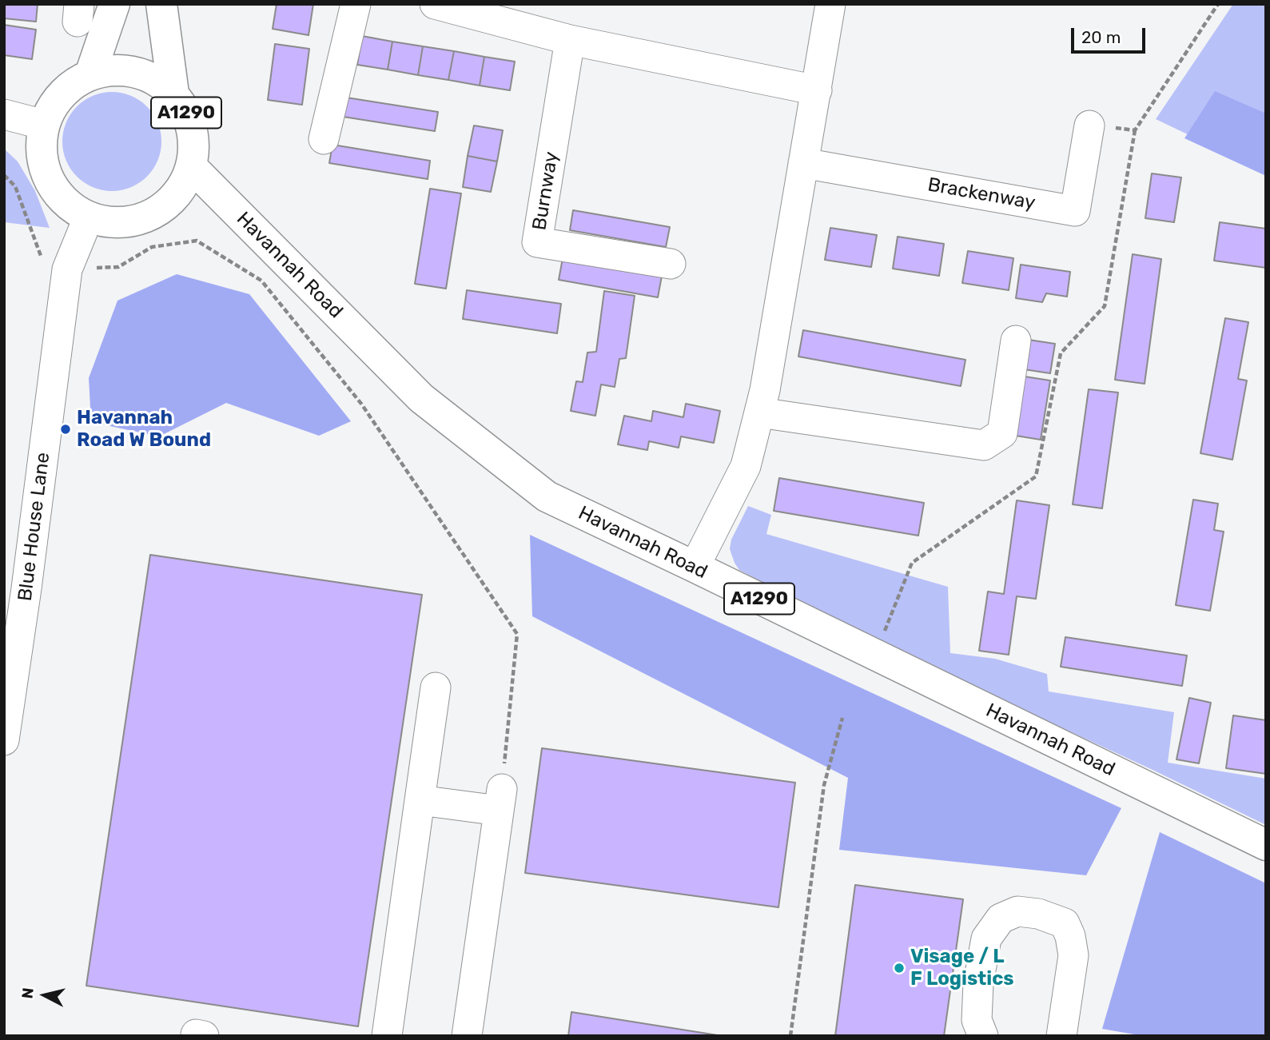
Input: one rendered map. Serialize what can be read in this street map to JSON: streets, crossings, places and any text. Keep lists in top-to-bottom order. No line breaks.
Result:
{"streets":{"main road":["A1290","Havannah Road"],"street":["Burnway","Brackenway","Blue House Lane"]},"crossings":[["A1290","Havannah Road"],["A1290","Blue House Lane"],["Havannah Road","Blue House Lane"]],"places":["Havannah Road W Bound","Visage / L F Logistics"],"scale_bar":"20 m","north":"left"}
